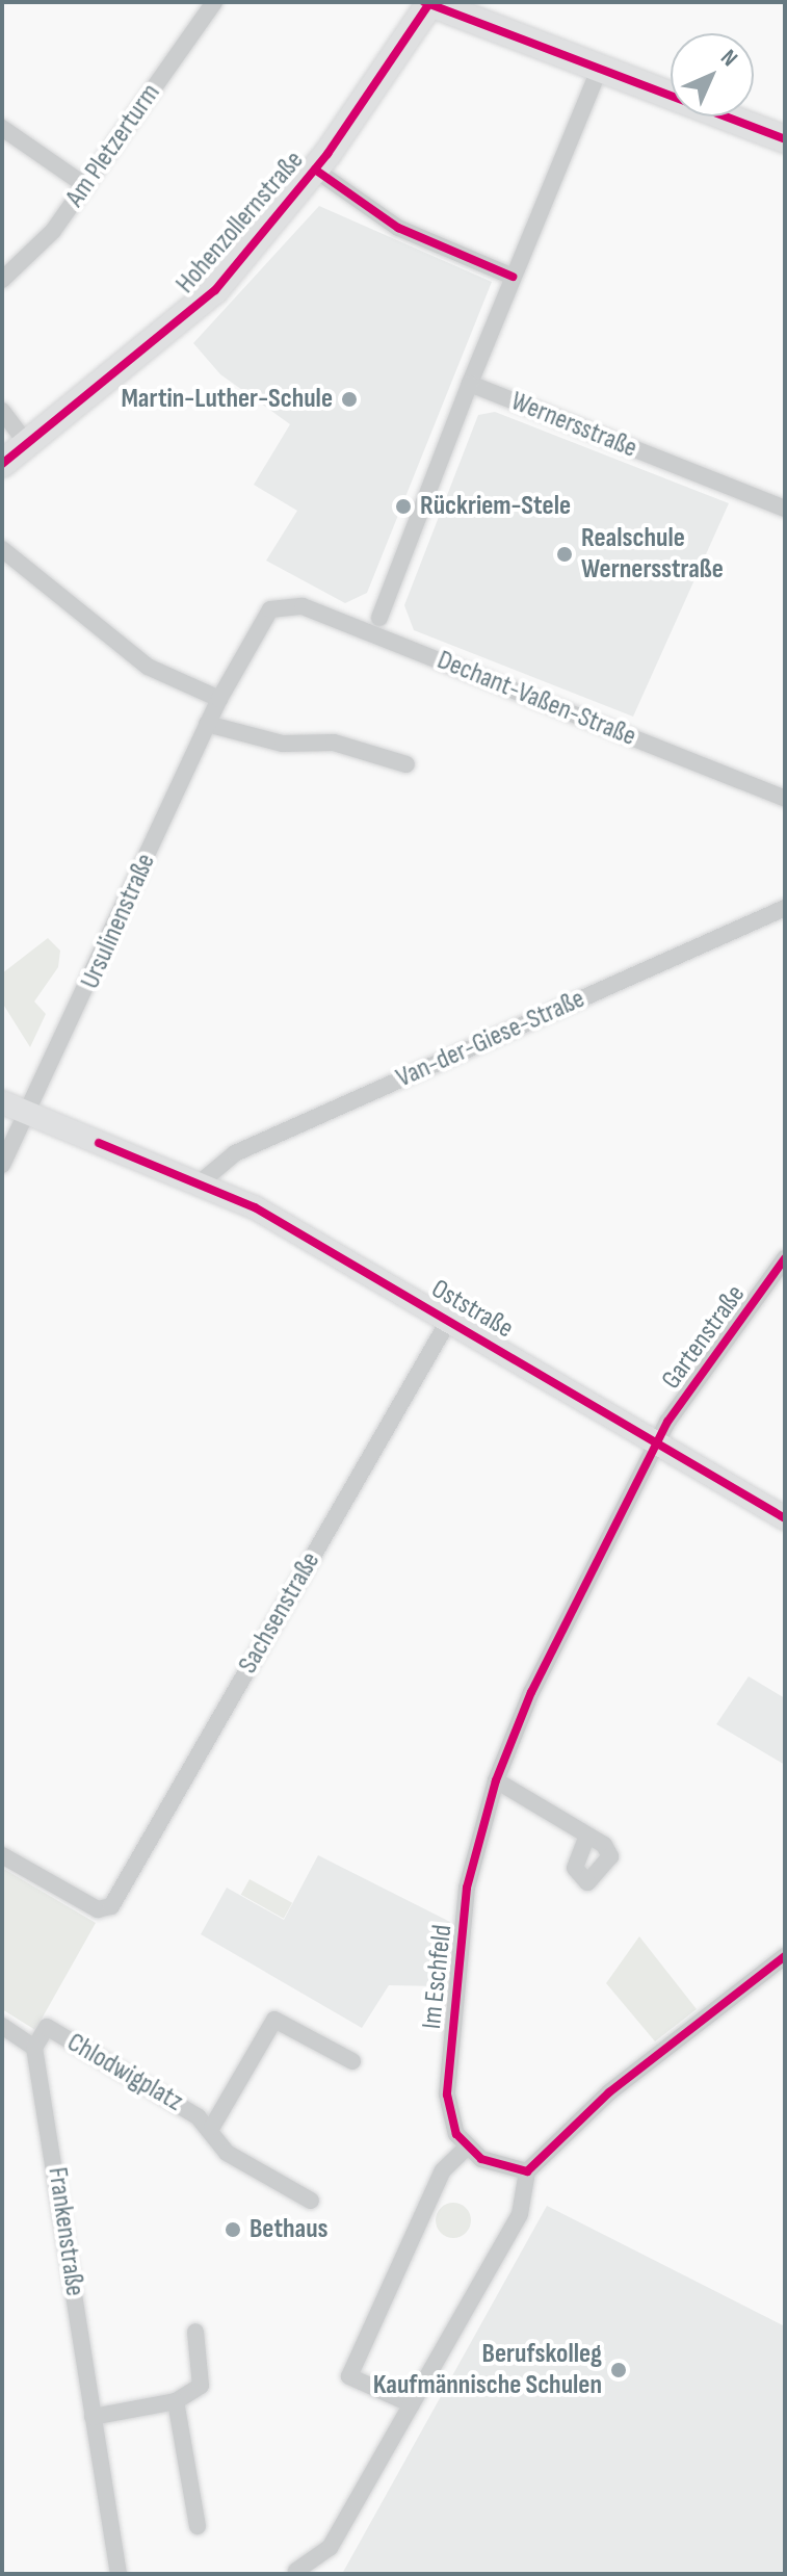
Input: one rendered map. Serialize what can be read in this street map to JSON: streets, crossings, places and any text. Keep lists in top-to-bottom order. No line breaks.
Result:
{"streets":{"main road":["Hohenzollernstraße"],"street":["Am Pletzerturm","Wernersstraße","Dechant-Vaßen-Straße","Ursulinenstraße","Van-der-Giese-Straße","Oststraße","Gartenstraße","Sachsenstraße","Im Eschfeld","Chlodwigplatz","Frankenstraße"]},"crossings":[["Dechant-Vaßen-Straße","Ursulinenstraße"],["Ursulinenstraße","Oststraße"],["Van-der-Giese-Straße","Oststraße"],["Oststraße","Gartenstraße"],["Oststraße","Sachsenstraße"],["Oststraße","Im Eschfeld"],["Gartenstraße","Im Eschfeld"],["Chlodwigplatz","Frankenstraße"]],"places":["Martin-Luther-Schule","Rückriem-Stele","Realschule Wernersstraße","Bethaus","Berufskolleg Kaufmännische Schulen"],"north":"top right"}
